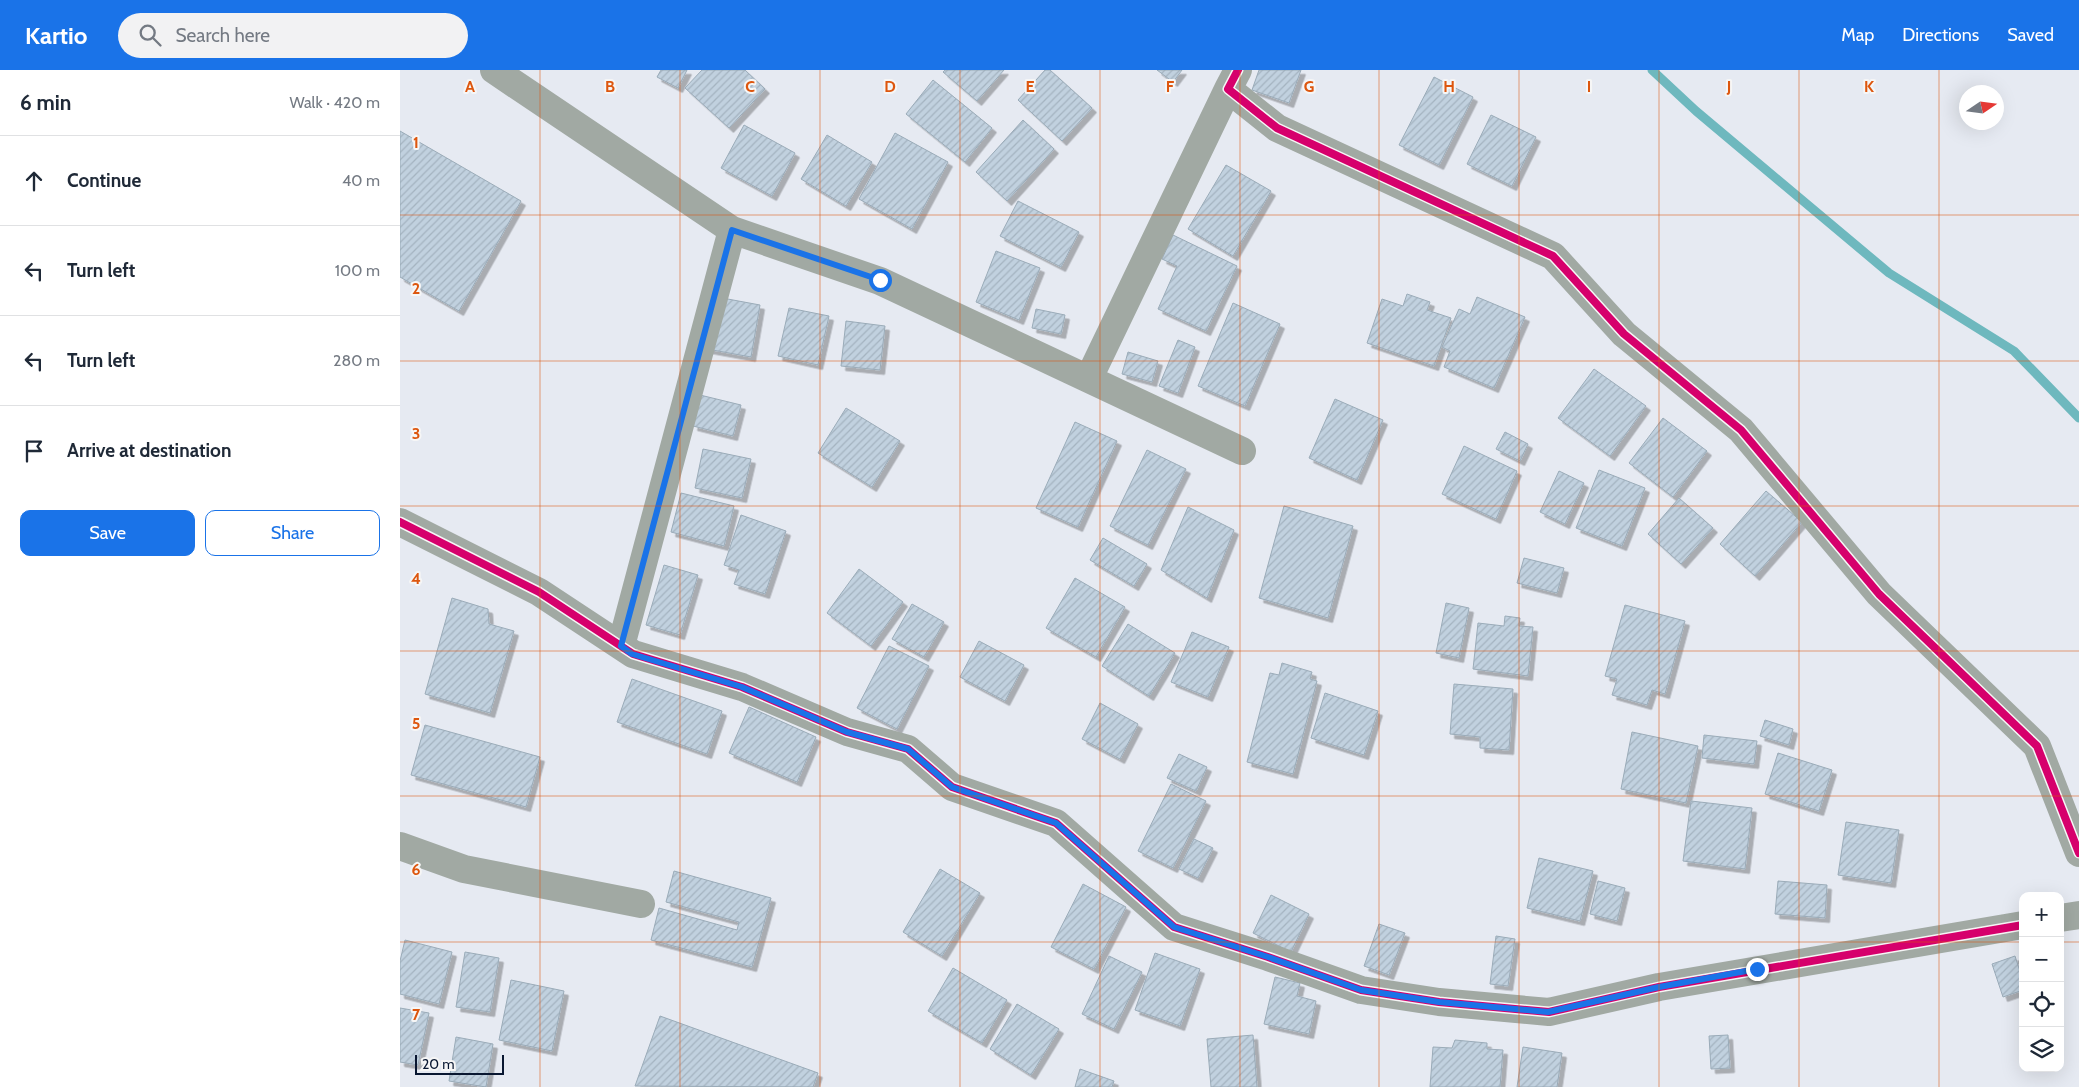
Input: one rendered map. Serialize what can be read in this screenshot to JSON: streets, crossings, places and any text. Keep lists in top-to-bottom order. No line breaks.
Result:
{"scale_bar":"20 m","north":"right","page":{"header":"Kartio","search":"Search here","nav":["Map","Directions","Saved"],"heading":["6 min","Walk · 420 m"],"list":[["Continue","40 m"],["Turn left","100 m"],["Turn left","280 m"],"Arrive at destination"],"buttons":["Save","Share"],"map_buttons":["+","−"],"scale":"20 m"},"grid":{"columns":["A","B","C","D","E","F","G","H","I","J","K"],"rows":["1","2","3","4","5","6","7"]}}
